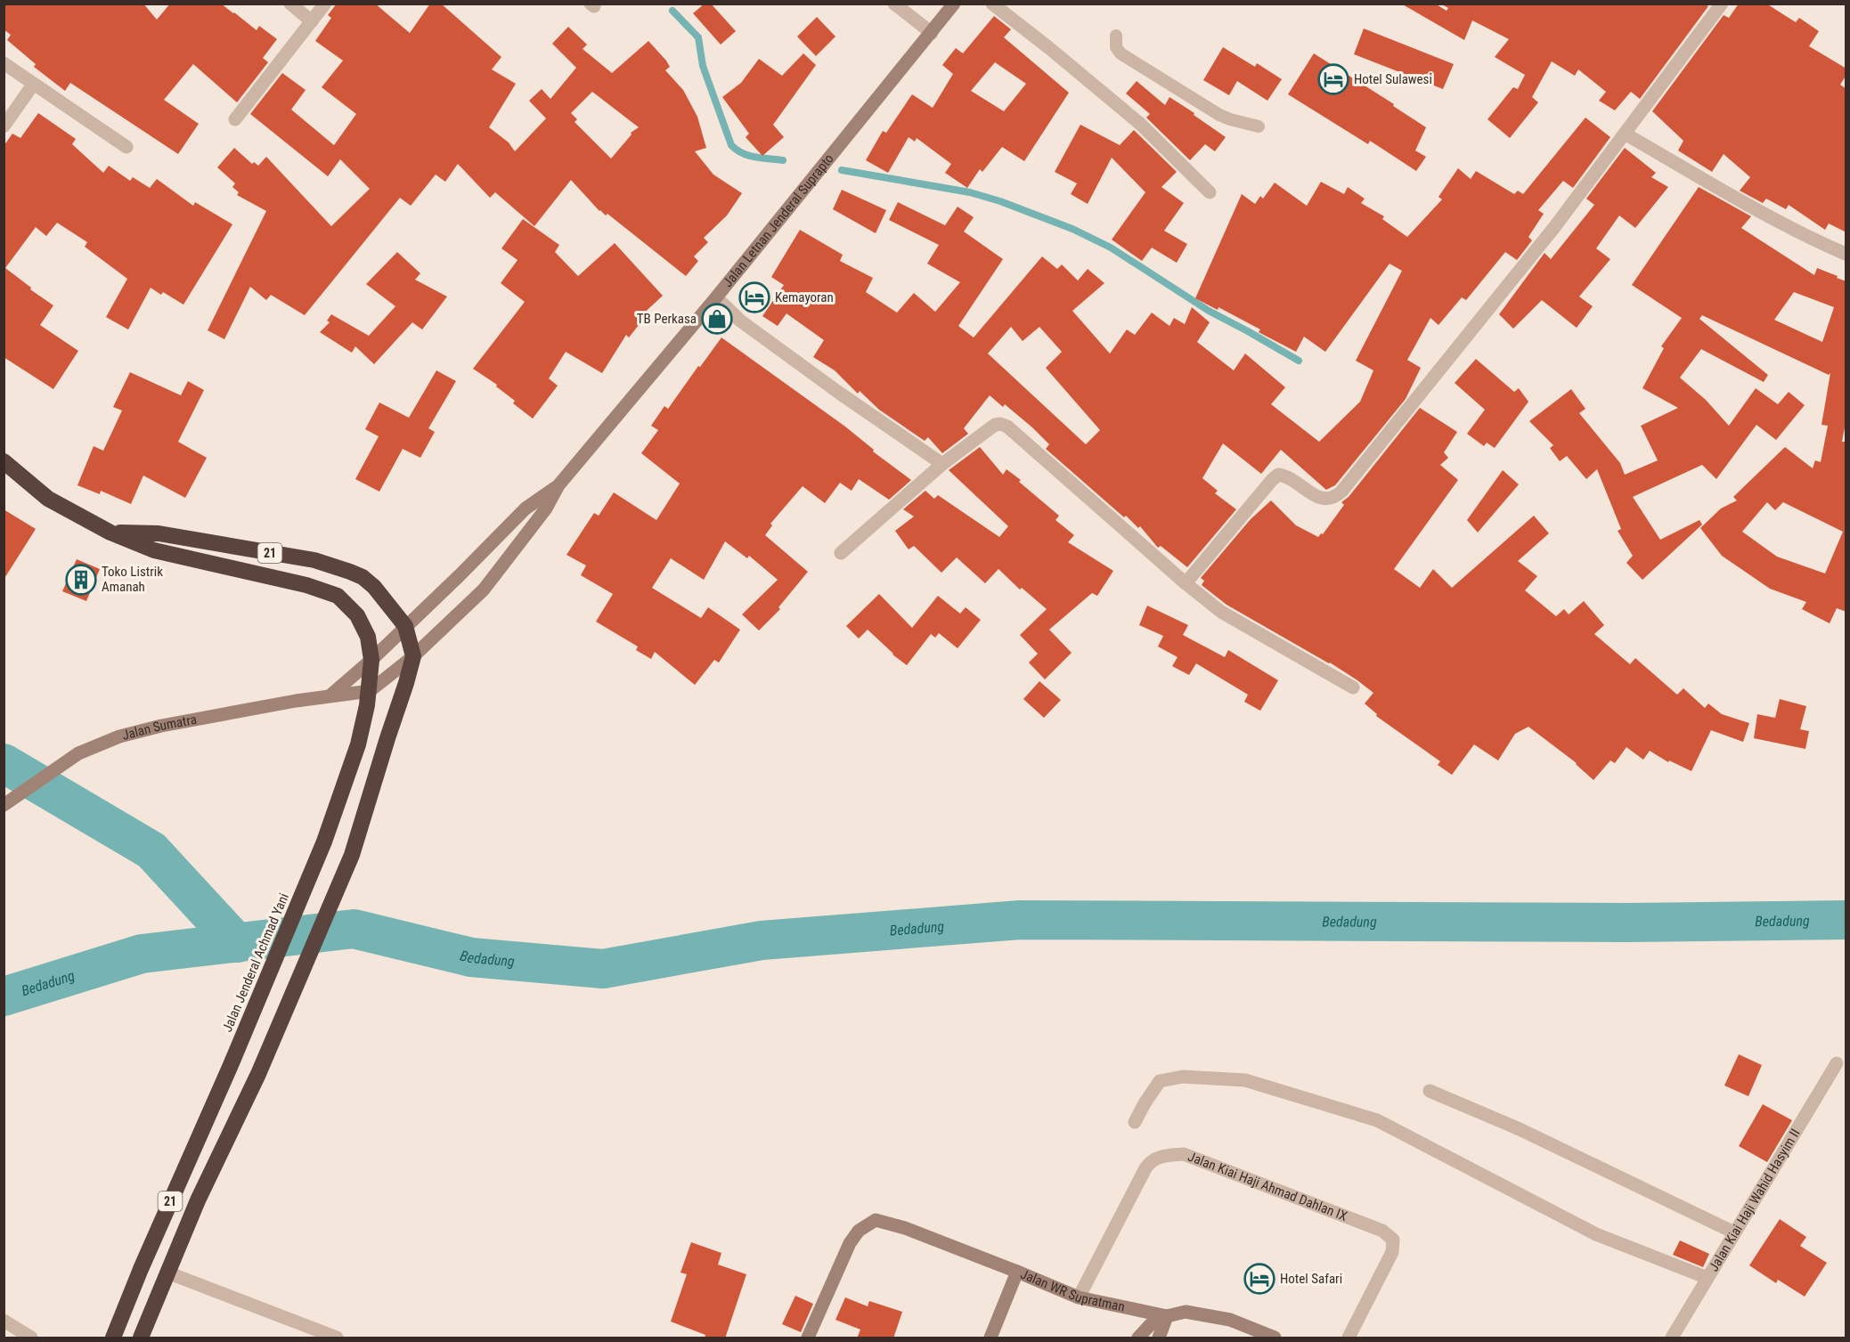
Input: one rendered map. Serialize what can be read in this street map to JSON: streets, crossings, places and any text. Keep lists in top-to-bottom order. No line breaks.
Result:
{"streets":{"highway":["21","Jalan Jenderal Achmad Yani"],"main road":["Jalan Letnan Jenderal Suprapto","Jalan Sumatra","Jalan WR Supratman"],"street":["Jalan Kiai Haji Ahmad Dahlan IX","Jalan Kiai Haji Wahid Hasyim II"]},"crossings":[["Jalan Letnan Jenderal Suprapto","21"],["Jalan Letnan Jenderal Suprapto","Jalan Sumatra"],["Jalan Letnan Jenderal Suprapto","Jalan Jenderal Achmad Yani"],["21","Jalan Jenderal Achmad Yani"],["Jalan Sumatra","Jalan Jenderal Achmad Yani"],["Jalan Kiai Haji Ahmad Dahlan IX","Jalan WR Supratman"]],"water":["Bedadung"],"places":{"hotel":["Hotel Sulawesi","Kemayoran","Hotel Safari"],"shop":["TB Perkasa"],"building":["Toko Listrik Amanah"]}}
